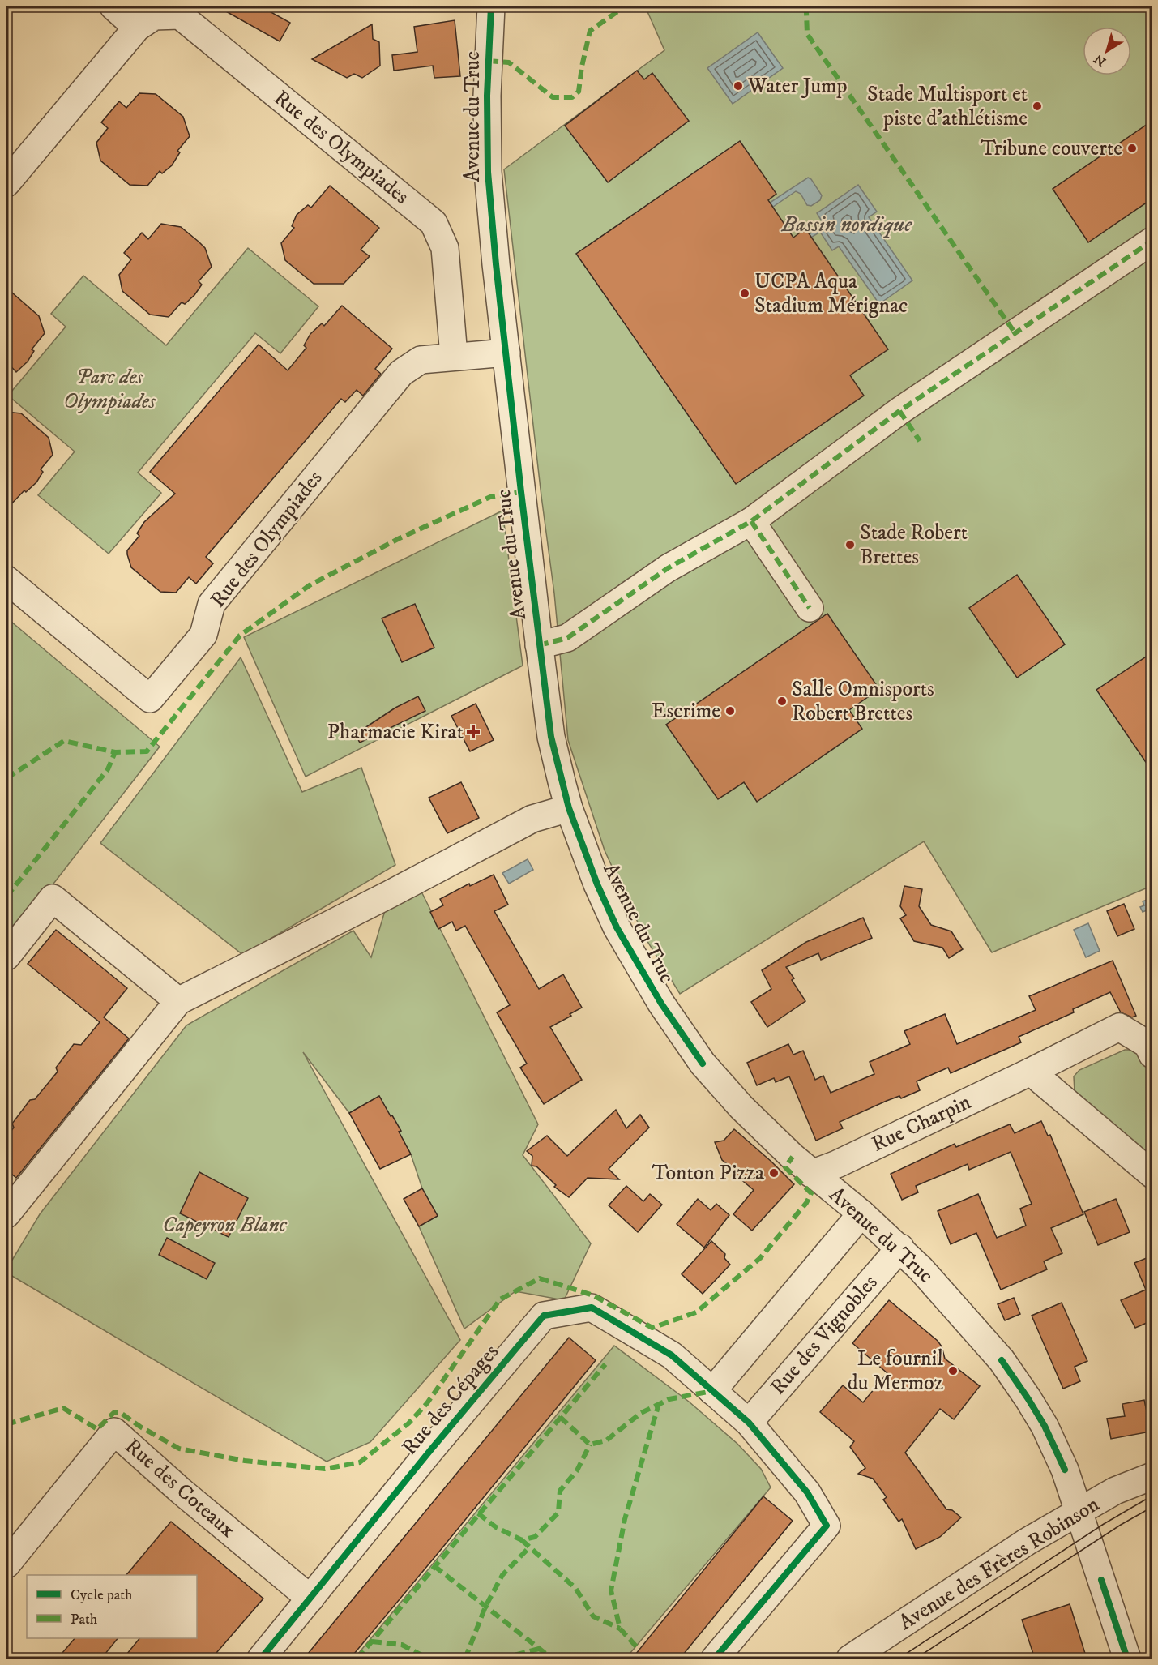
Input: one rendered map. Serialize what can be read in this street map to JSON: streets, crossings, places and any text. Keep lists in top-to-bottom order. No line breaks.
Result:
{"streets":{"street":["Avenue du Truc","Rue des Olympiades","Rue Charpin","Rue des Vignobles","Rue des Cépages","Rue des Coteaux","Avenue des Frères Robinson"]},"crossings":[["Avenue du Truc","Rue des Olympiades"],["Avenue du Truc","Rue Charpin"],["Avenue du Truc","Rue des Vignobles"],["Avenue du Truc","Avenue des Frères Robinson"],["Rue des Cépages","Rue des Coteaux"]],"water":["Bassin nordique"],"parks":["Parc des Olympiades","Capeyron Blanc"],"places":{"other":["Water Jump","Stade Multisport et piste d'athlétisme","Tribune couverte","UCPA Aqua Stadium Mérignac","Stade Robert Brettes","Salle Omnisports Robert Brettes","Escrime","Tonton Pizza","Le fournil du Mermoz"],"health":["Pharmacie Kirat"]},"legend":["Cycle path","Path"],"north":"bottom left"}
